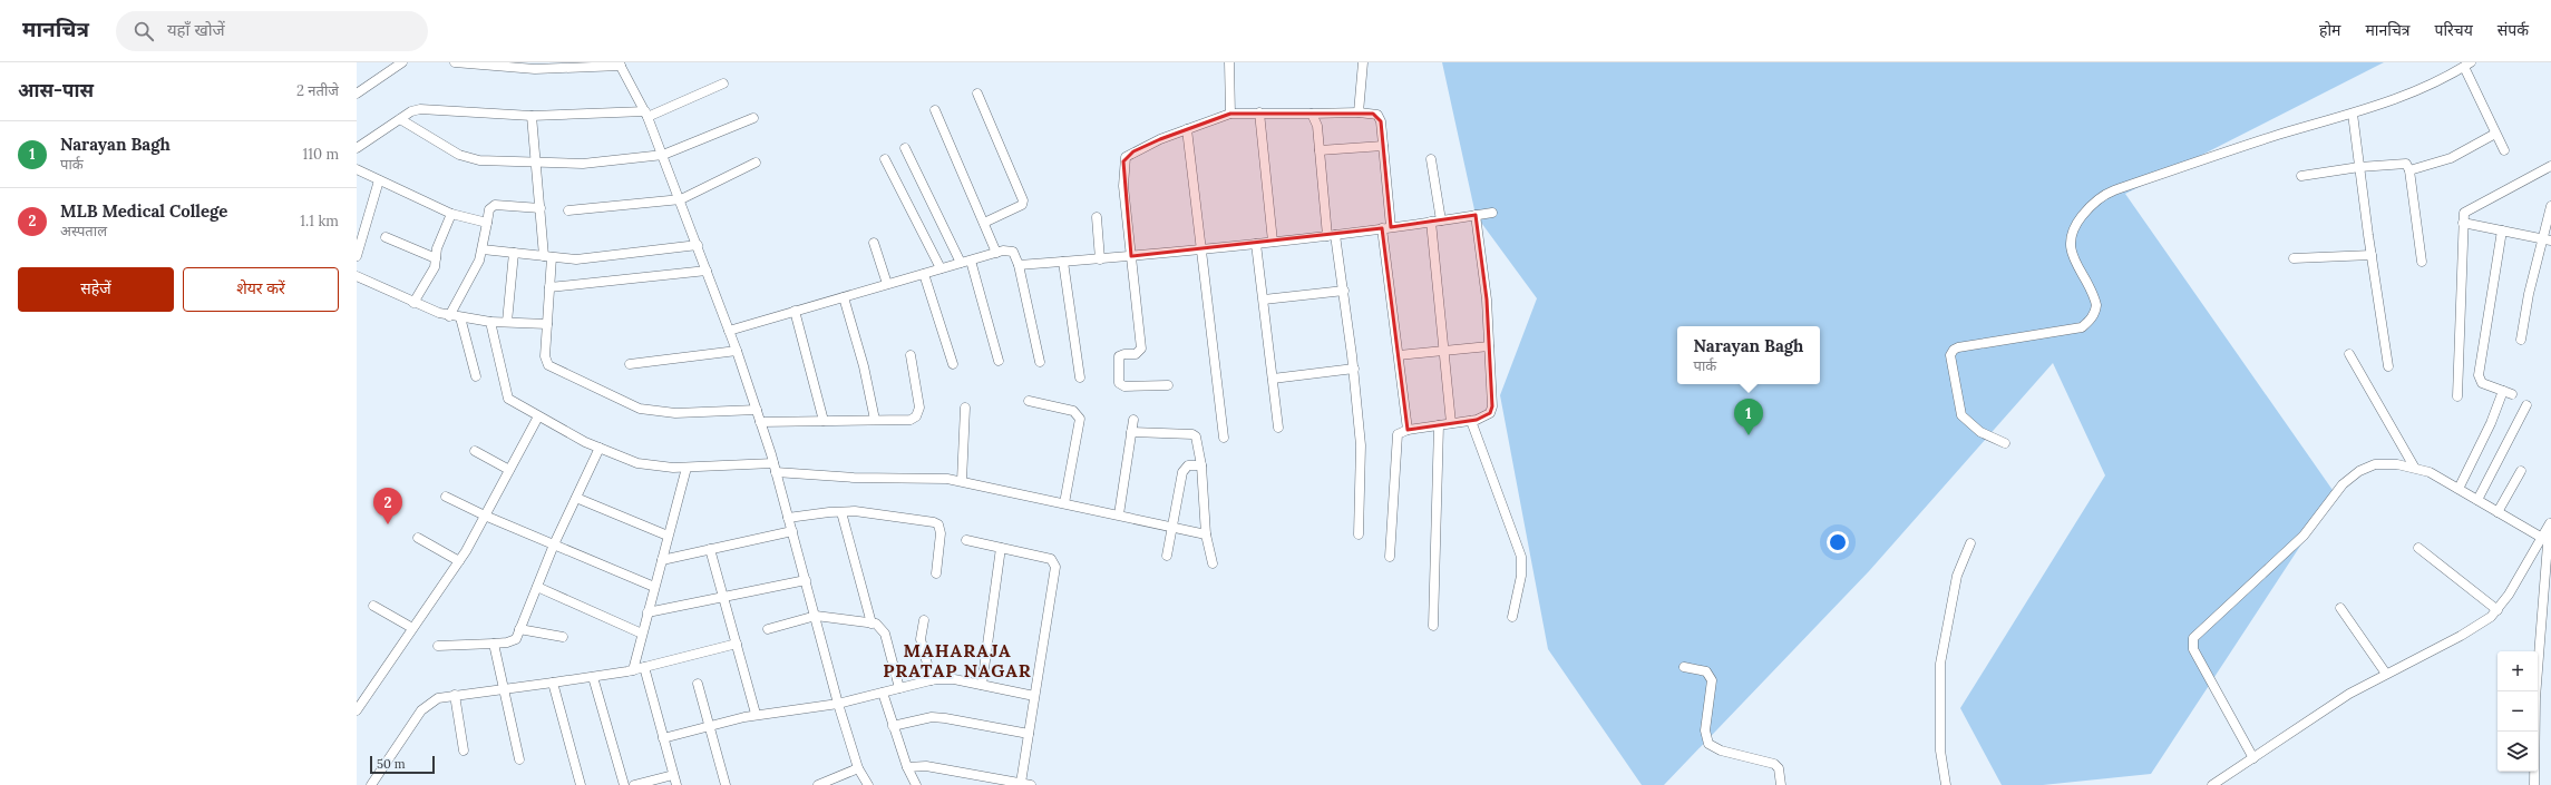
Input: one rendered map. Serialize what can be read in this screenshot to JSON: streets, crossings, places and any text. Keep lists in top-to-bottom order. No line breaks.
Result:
{"districts":["MAHARAJA PRATAP NAGAR"],"scale_bar":"50 m","page":{"header":"मानचित्र","search":"यहाँ खोजें","nav":["होम","मानचित्र","परिचय","संपर्क"],"heading":["आस-पास","2 नतीजे"],"list":[{"mark":"1","name":"Narayan Bagh","note":"पार्क","value":"110 m"},{"mark":"2","name":"MLB Medical College","note":"अस्पताल","value":"1.1 km"}],"buttons":["सहेजें","शेयर करें"],"popup":["Narayan Bagh","पार्क"],"pins":["1","2"],"map_buttons":["+","−"],"scale":"50 m"}}
